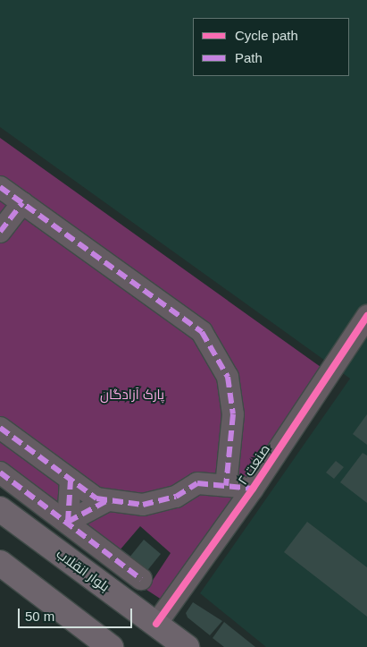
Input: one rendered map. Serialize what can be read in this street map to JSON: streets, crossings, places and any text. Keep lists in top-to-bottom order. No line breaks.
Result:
{"streets":{"main road":["بلوار انقلاب"],"street":["صنعت ۲"]},"crossings":[["صنعت ۲","بلوار انقلاب"]],"parks":["پارک آزادگان"],"legend":["Cycle path","Path"],"scale_bar":"50 m"}
